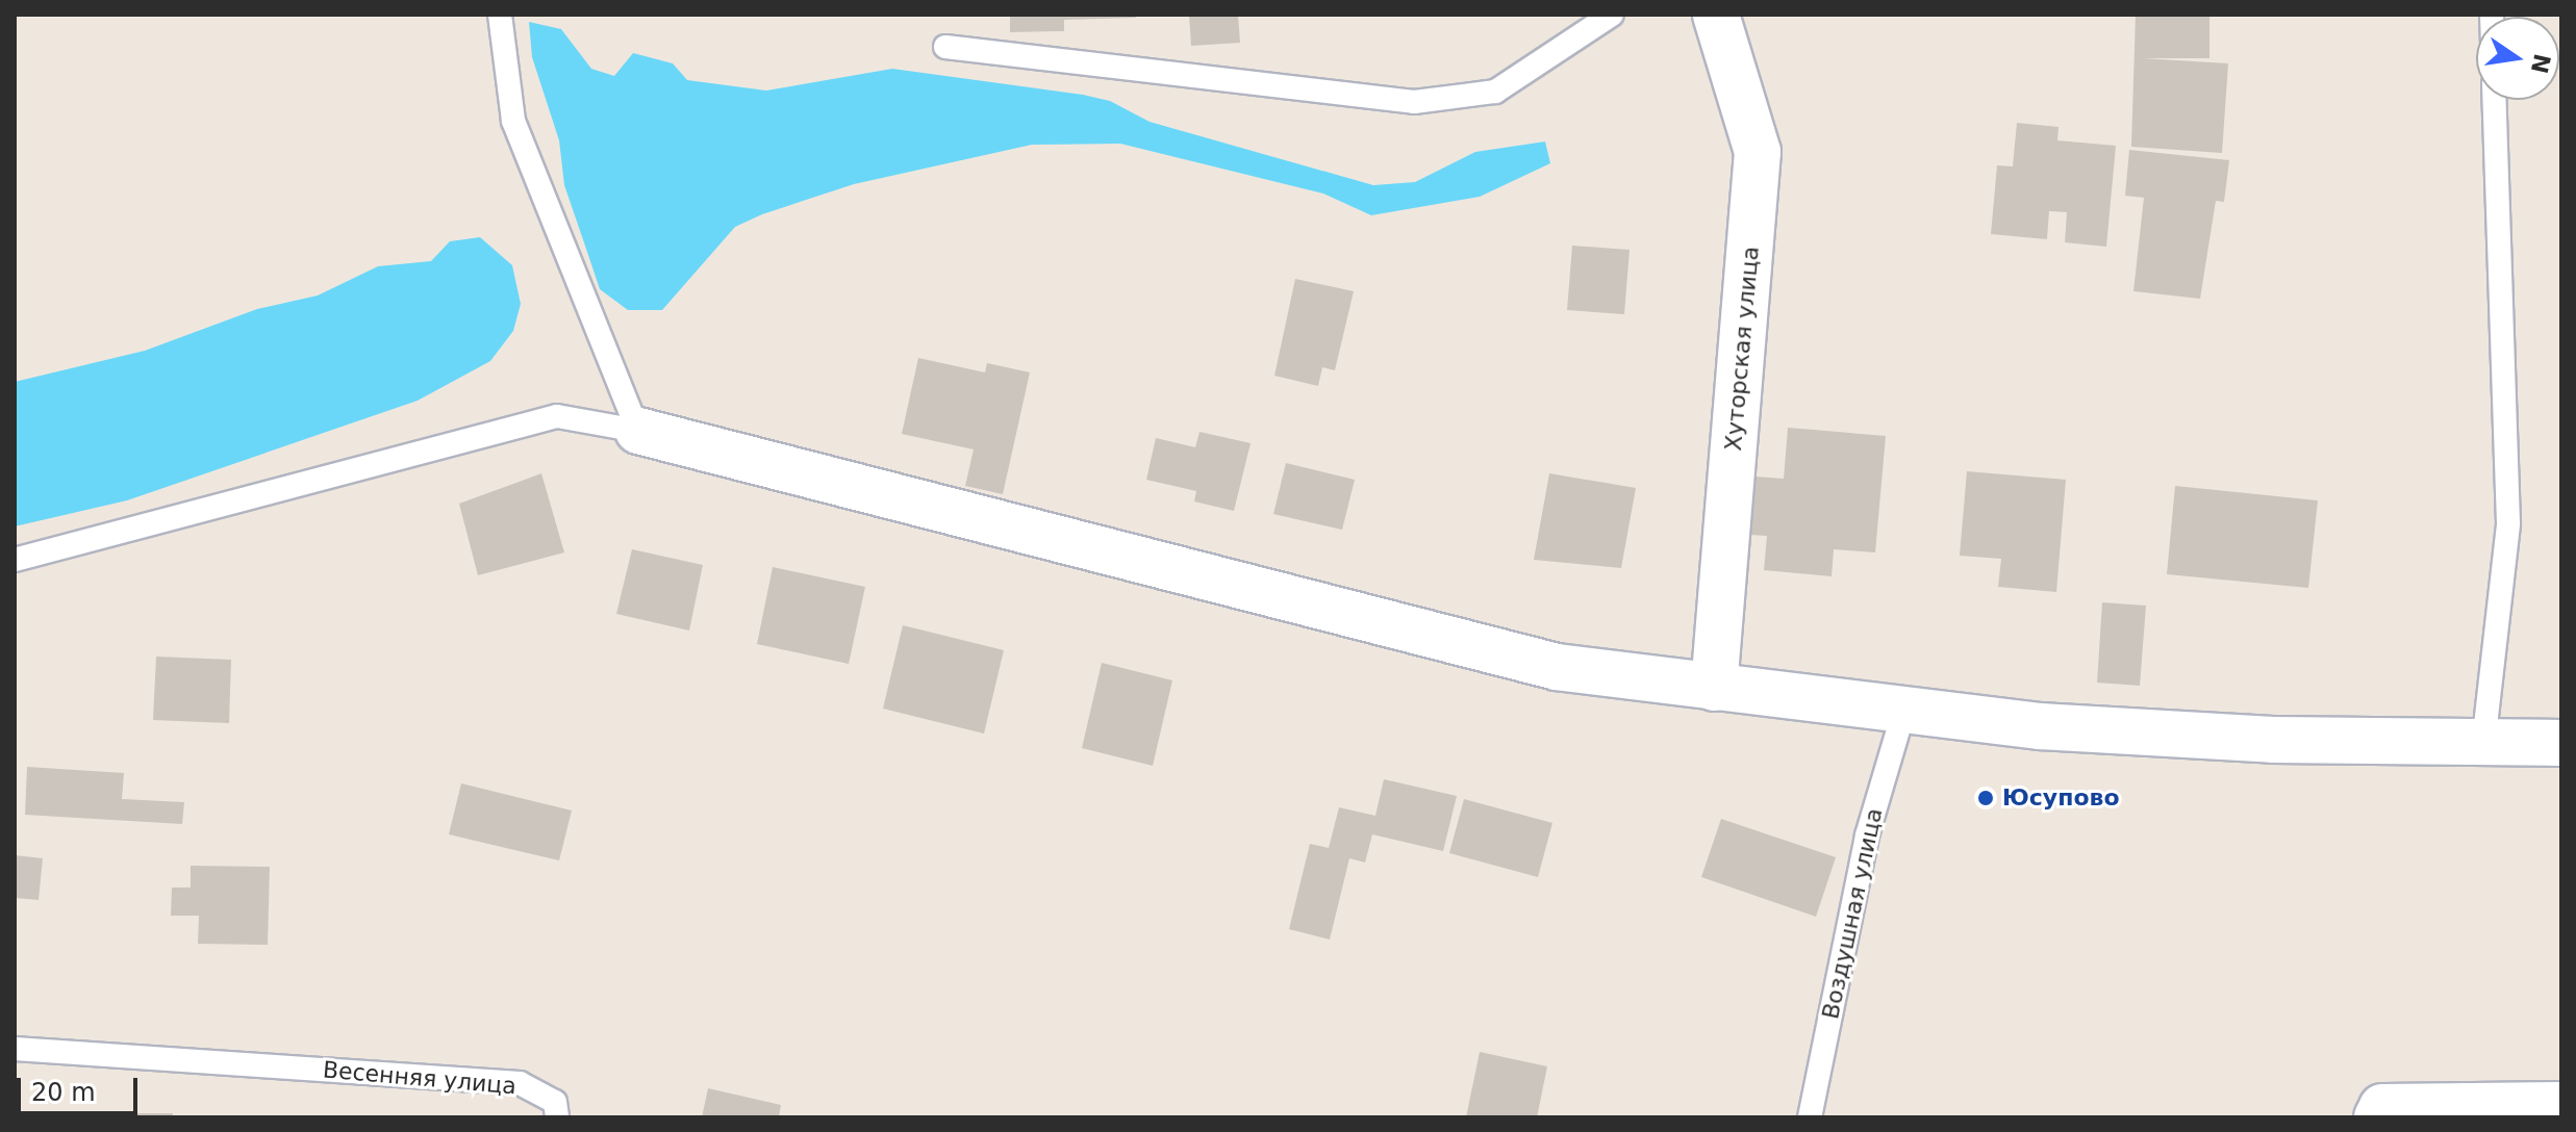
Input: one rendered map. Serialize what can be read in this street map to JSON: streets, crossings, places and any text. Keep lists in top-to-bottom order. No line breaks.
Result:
{"streets":{"street":["Хуторская улица"],"lane":["Воздушная улица","Весенняя улица"]},"places":["Юсупово"],"scale_bar":"20 m","north":"right"}
